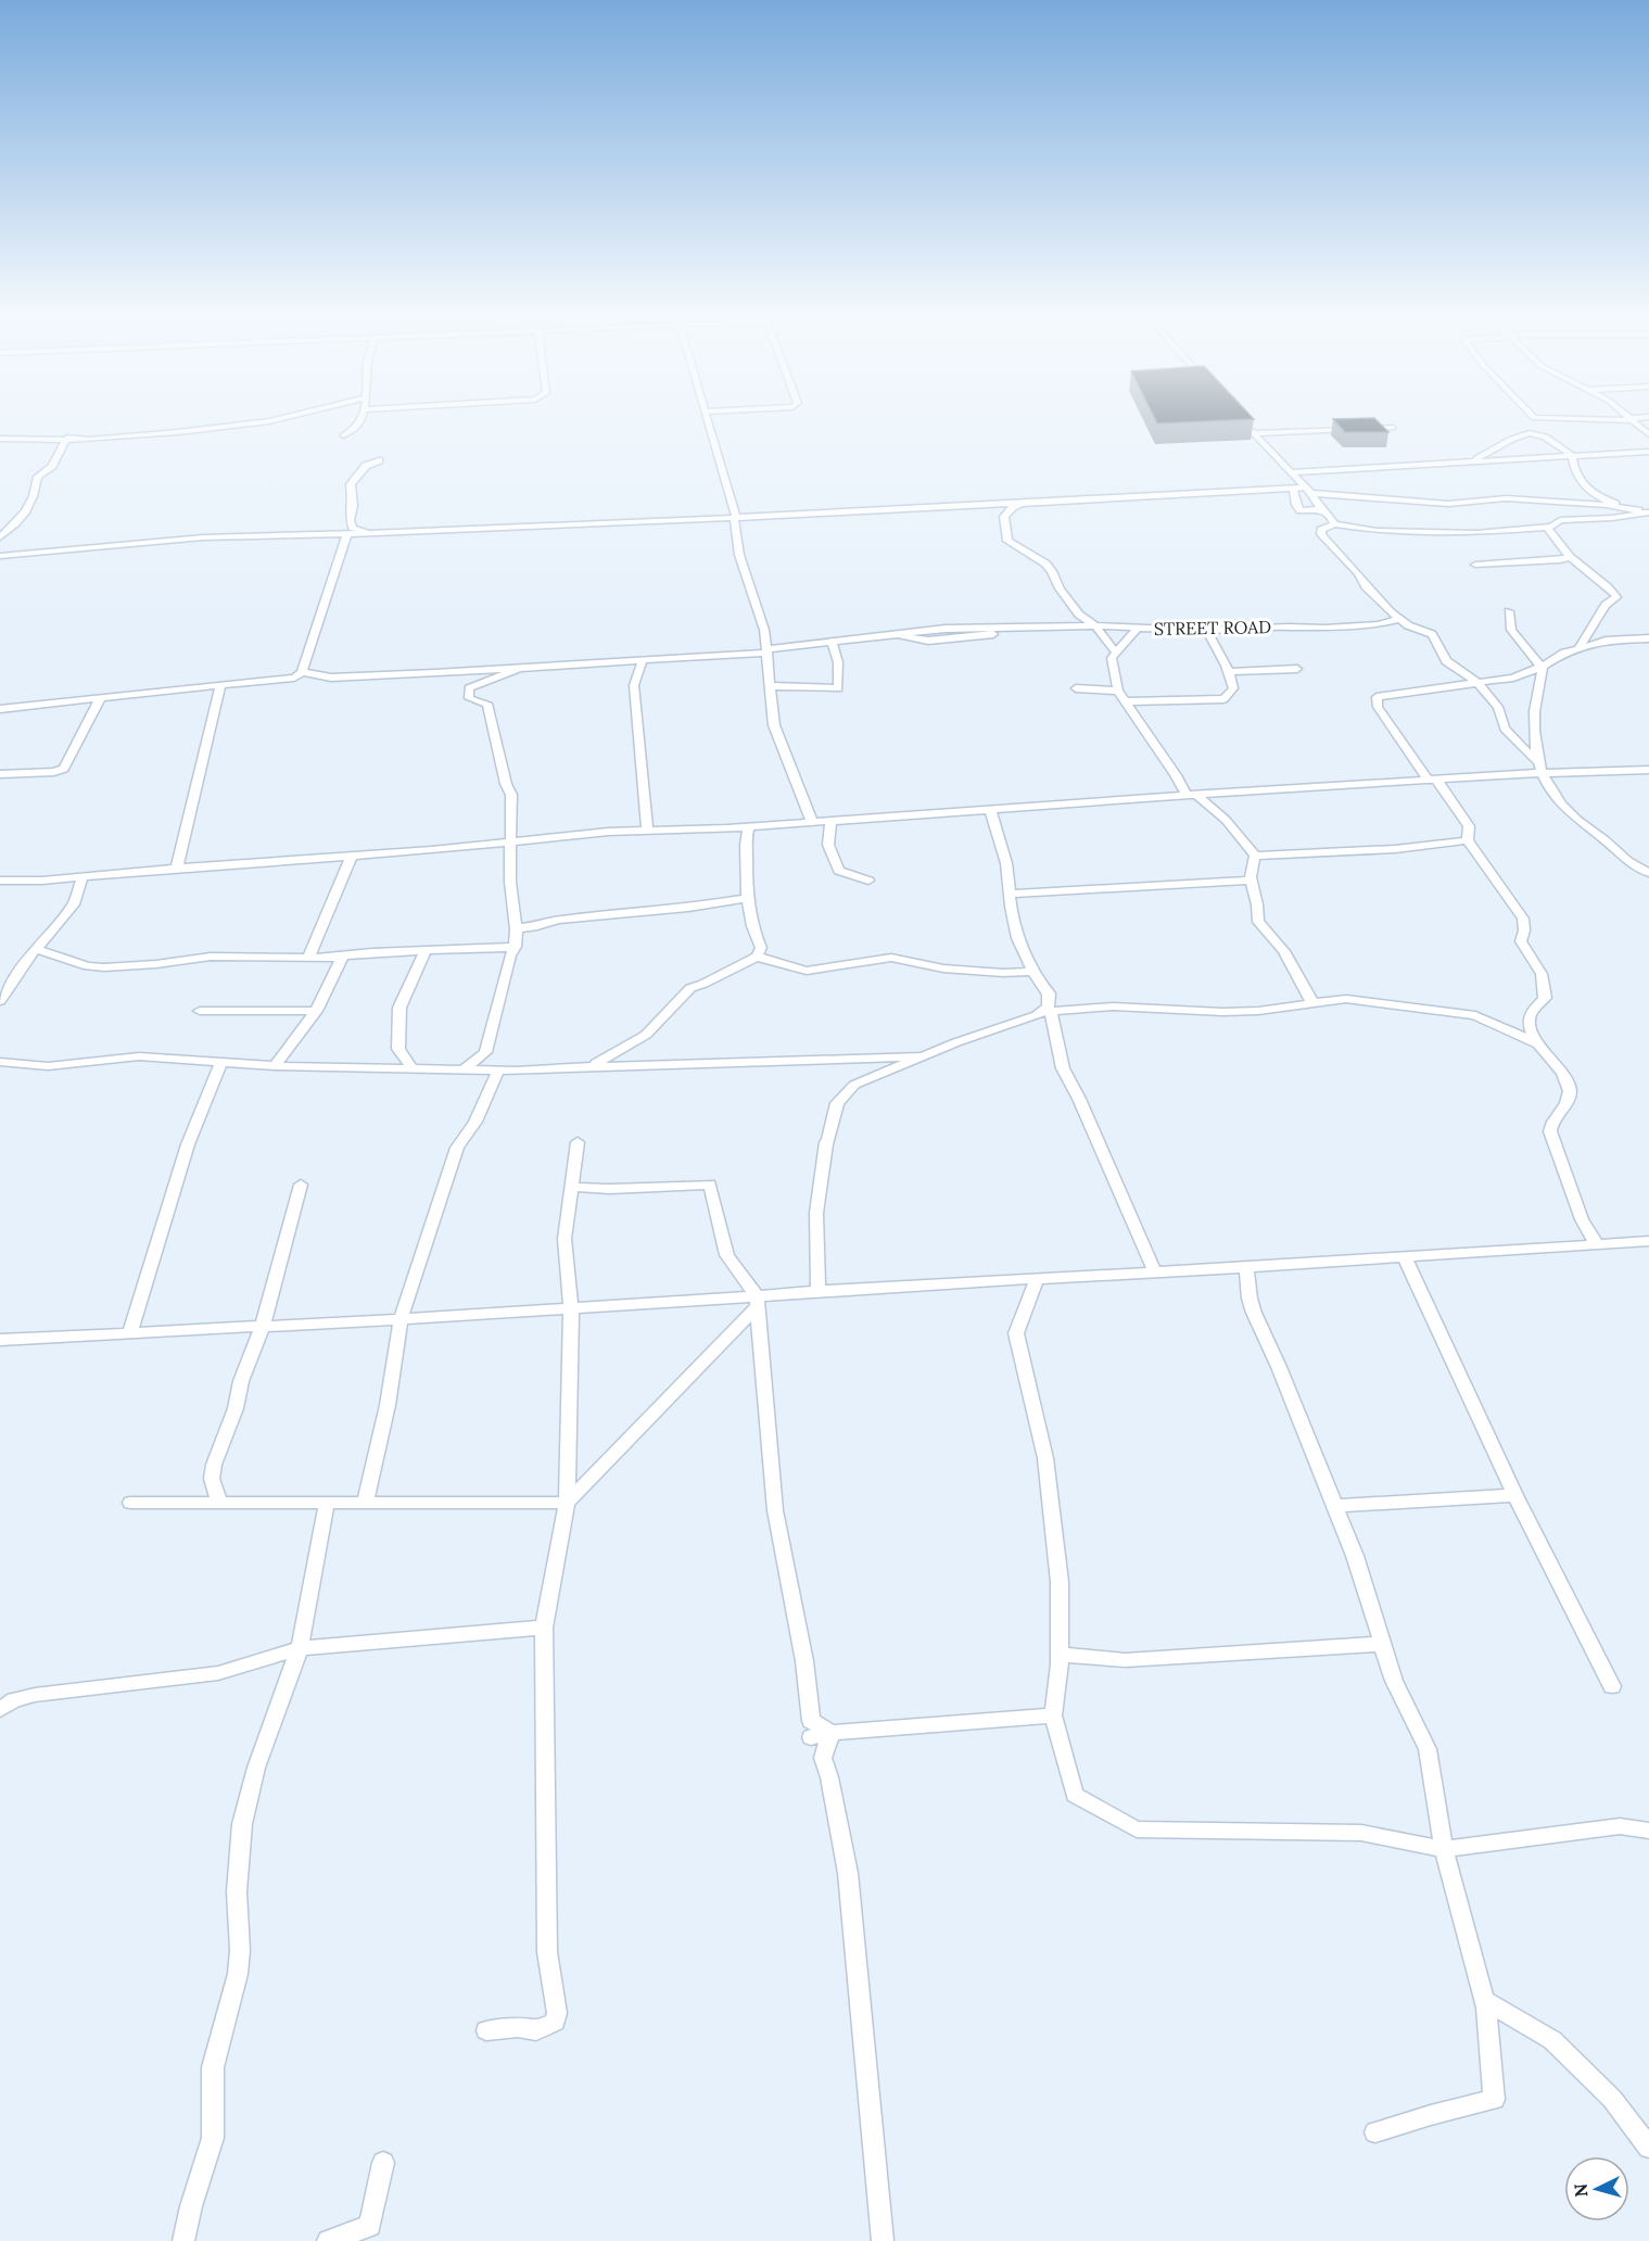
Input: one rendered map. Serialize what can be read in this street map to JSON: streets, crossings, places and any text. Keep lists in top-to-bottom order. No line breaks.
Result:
{"streets":{"street":["STREET ROAD"]},"north":"left"}
